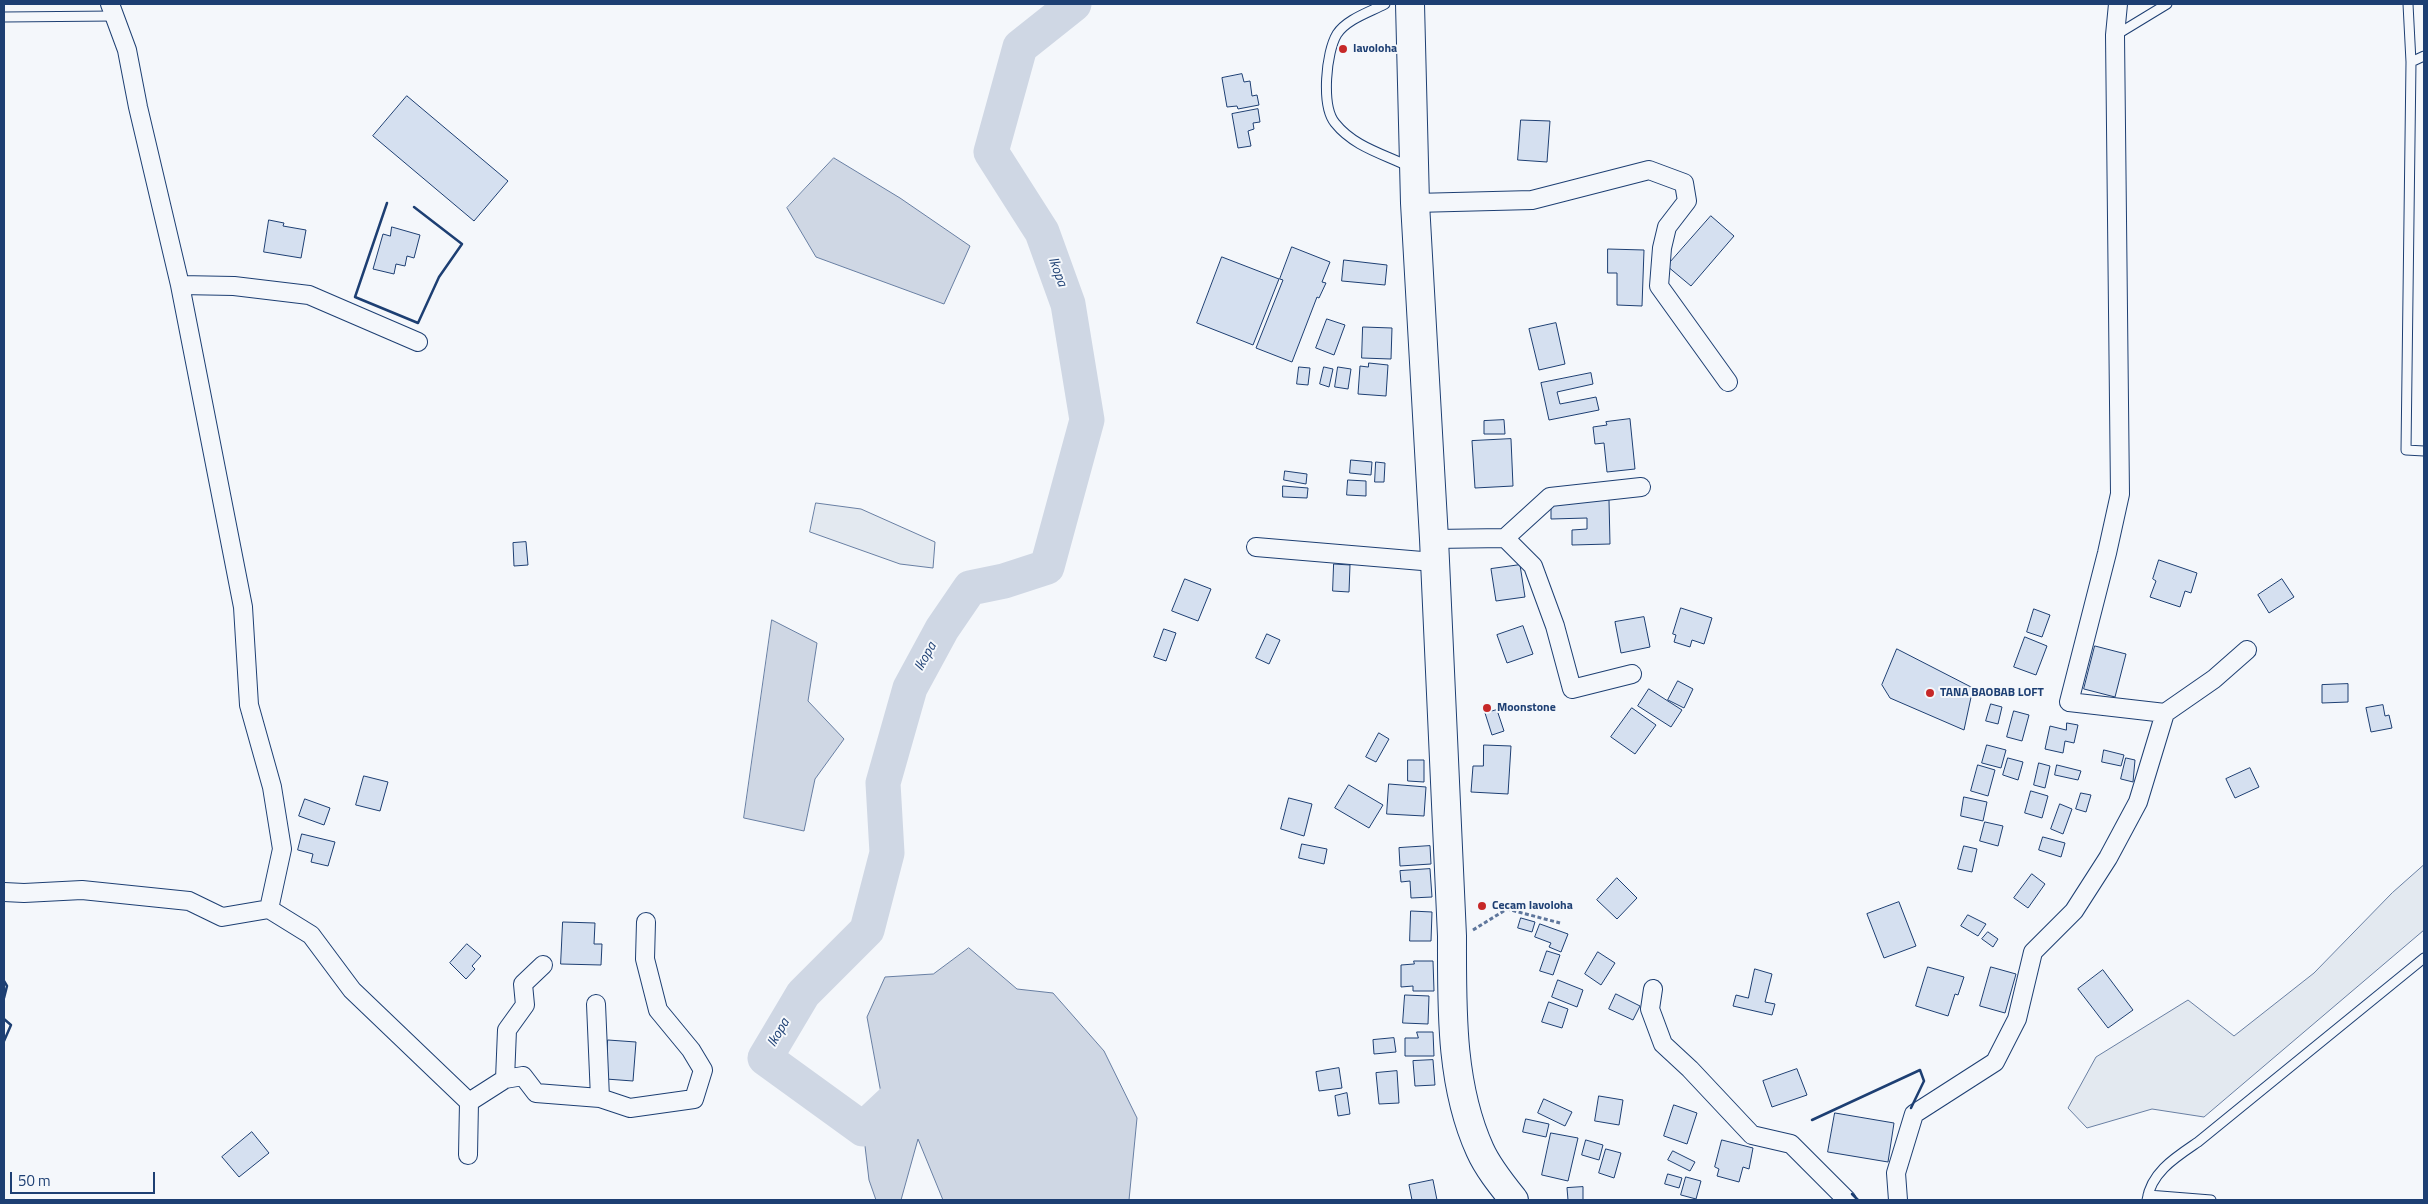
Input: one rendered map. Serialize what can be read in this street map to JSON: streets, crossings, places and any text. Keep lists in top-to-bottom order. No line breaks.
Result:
{"water":["Ikopa"],"places":["Iavoloha","TANA BAOBAB LOFT","Moonstone","Cecam Iavoloha"],"scale_bar":"50 m"}
